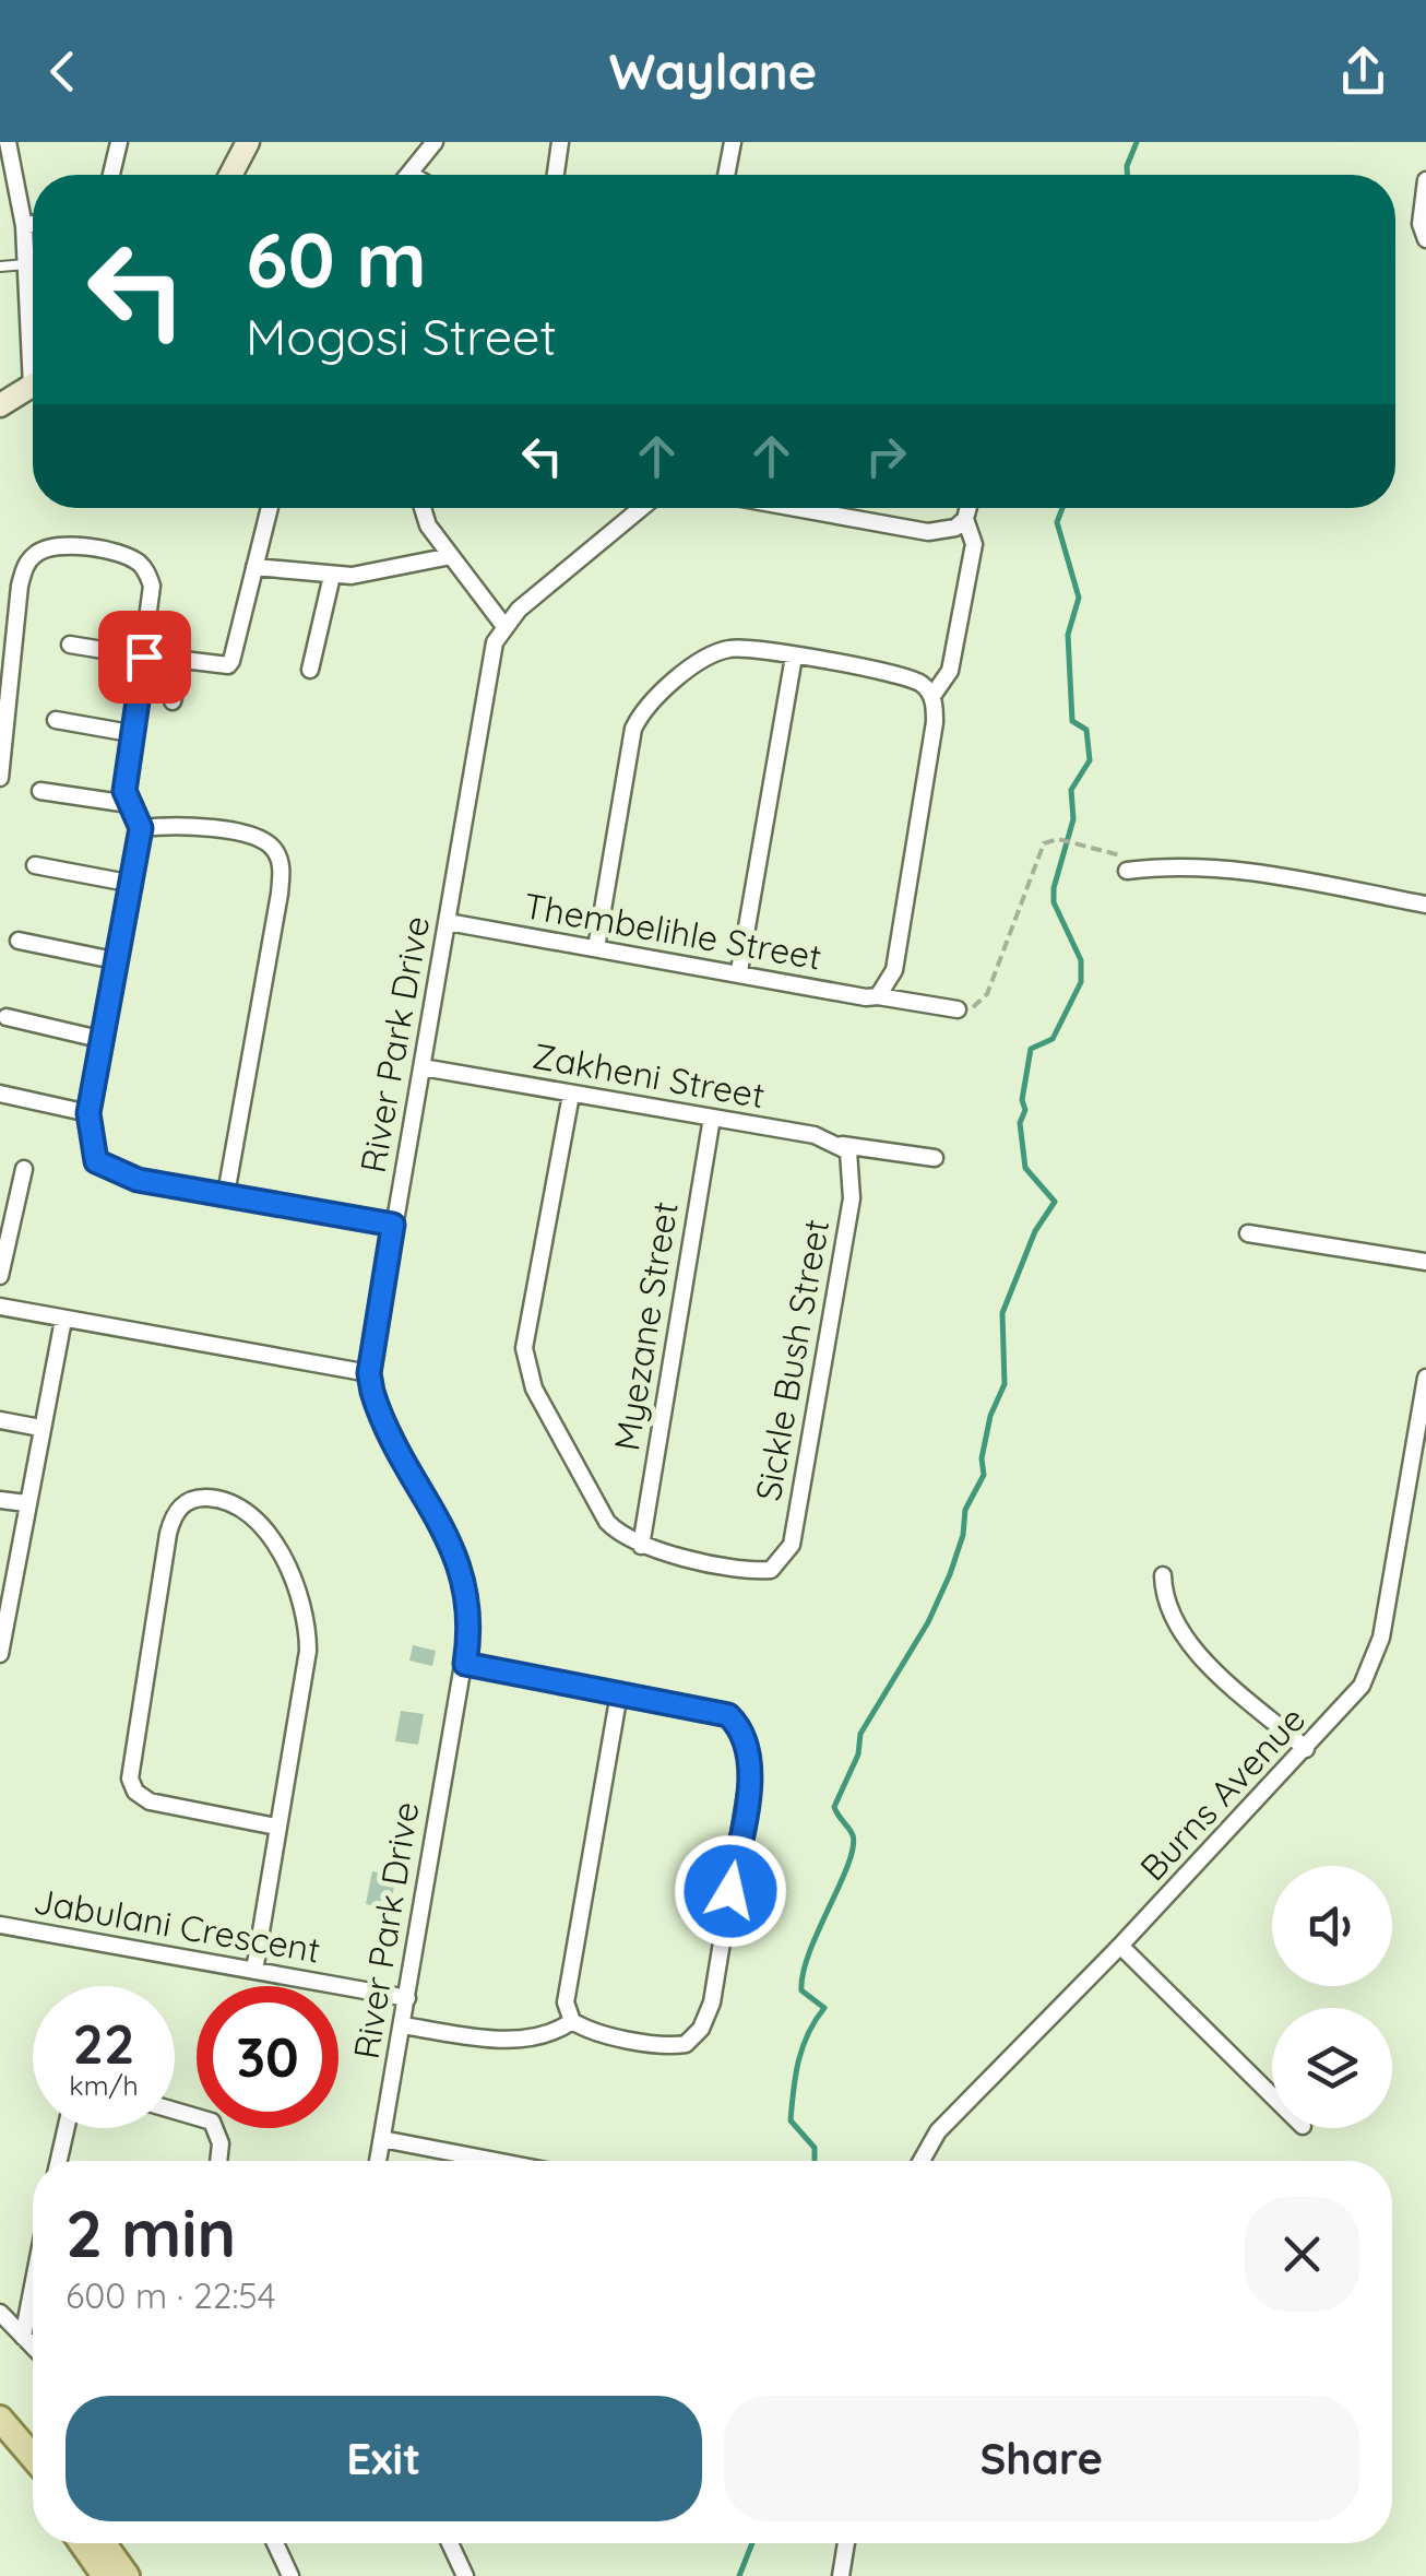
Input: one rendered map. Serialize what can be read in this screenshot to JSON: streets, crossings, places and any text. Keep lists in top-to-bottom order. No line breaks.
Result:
{"streets":{"street":["Thembelihle Street","River Park Drive","Zakheni Street","Myezane Street","Sickle Bush Street","Burns Avenue","Jabulani Crescent"]},"crossings":[["Thembelihle Street","River Park Drive"],["River Park Drive","Zakheni Street"],["River Park Drive","Jabulani Crescent"],["Zakheni Street","Myezane Street"],["Zakheni Street","Sickle Bush Street"],["Myezane Street","Sickle Bush Street"]],"page":{"header":"Waylane","turn":["60 m","Mogosi Street"],"speed":"22 km/h","limit":"30","heading":["2 min","600 m · 22:54"],"buttons":["Exit","Share"]}}
